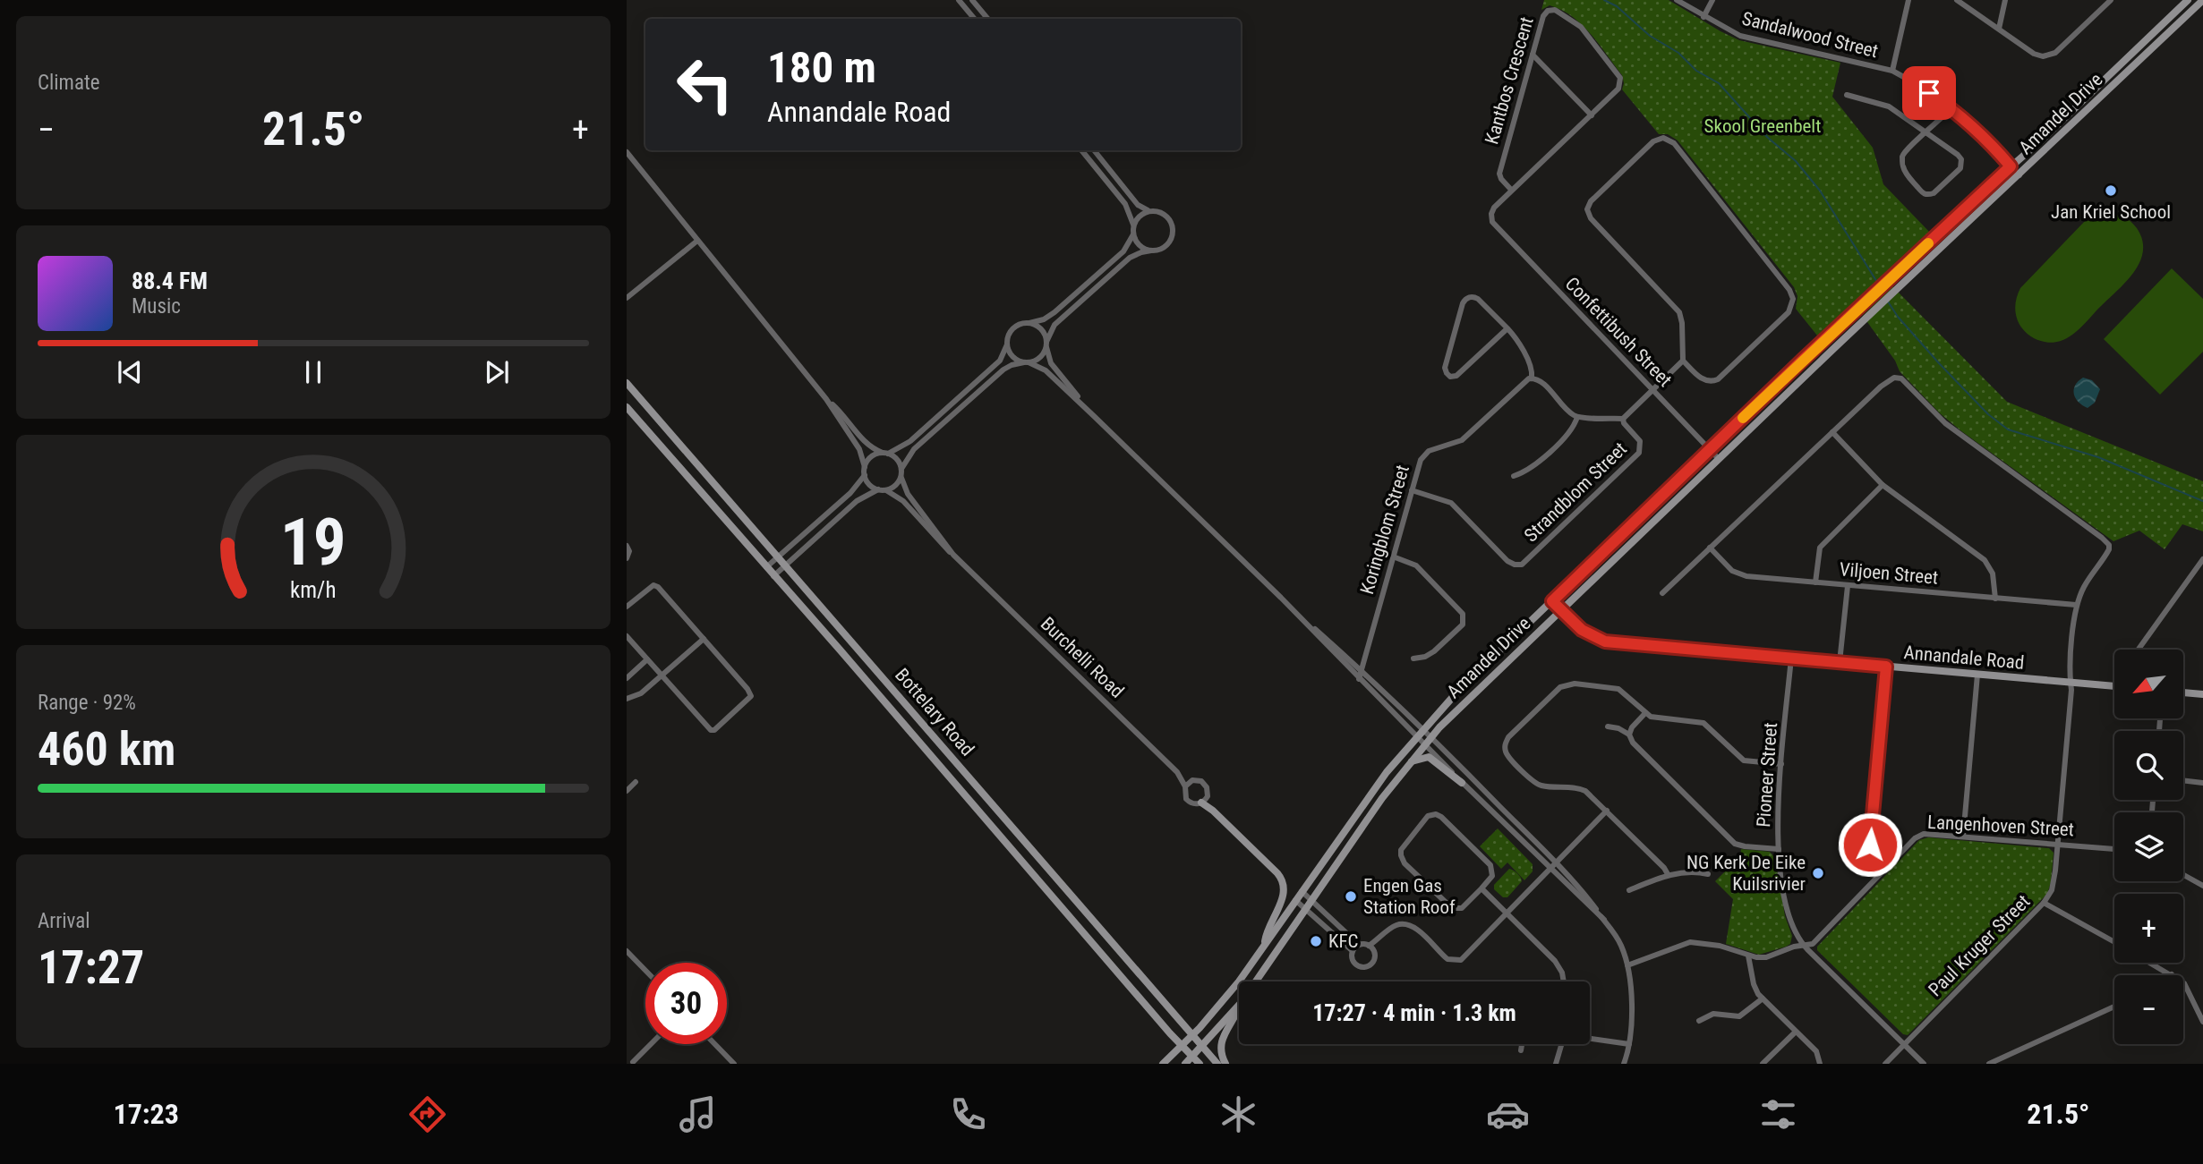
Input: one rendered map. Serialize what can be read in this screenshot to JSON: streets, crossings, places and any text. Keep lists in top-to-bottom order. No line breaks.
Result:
{"streets":{"street":["Sandalwood Street","Kantbos Crescent","Amandel Drive","Confettibush Street","Strandblom Street","Koringblom Street","Viljoen Street","Burchelli Road","Annandale Road","Bottelary Road","Pioneer Street","Langenhoven Street","Paul Kruger Street"]},"crossings":[["Sandalwood Street","Amandel Drive"],["Kantbos Crescent","Confettibush Street"],["Amandel Drive","Confettibush Street"],["Amandel Drive","Annandale Road"],["Amandel Drive","Bottelary Road"],["Strandblom Street","Koringblom Street"],["Viljoen Street","Paul Kruger Street"],["Annandale Road","Pioneer Street"],["Annandale Road","Paul Kruger Street"],["Pioneer Street","Langenhoven Street"],["Pioneer Street","Paul Kruger Street"],["Langenhoven Street","Paul Kruger Street"]],"parks":["Skool Greenbelt"],"places":["Jan Kriel School","NG Kerk De Eike Kuilsrivier","Engen Gas Station Roof","KFC"],"north":"bottom left","page":{"tile":["Climate",["Range · 92%","460 km"],["Arrival","17:27"]],"turn":["180 m","Annandale Road"],"heat":["−","21.5°","+"],"song":["88.4 FM","Music"],"map_buttons":["+","−"],"limit":"30","trip":"17:27 · 4 min · 1.3 km","tabs":["17:23","21.5°"],"gauge":["19","km/h"]}}
